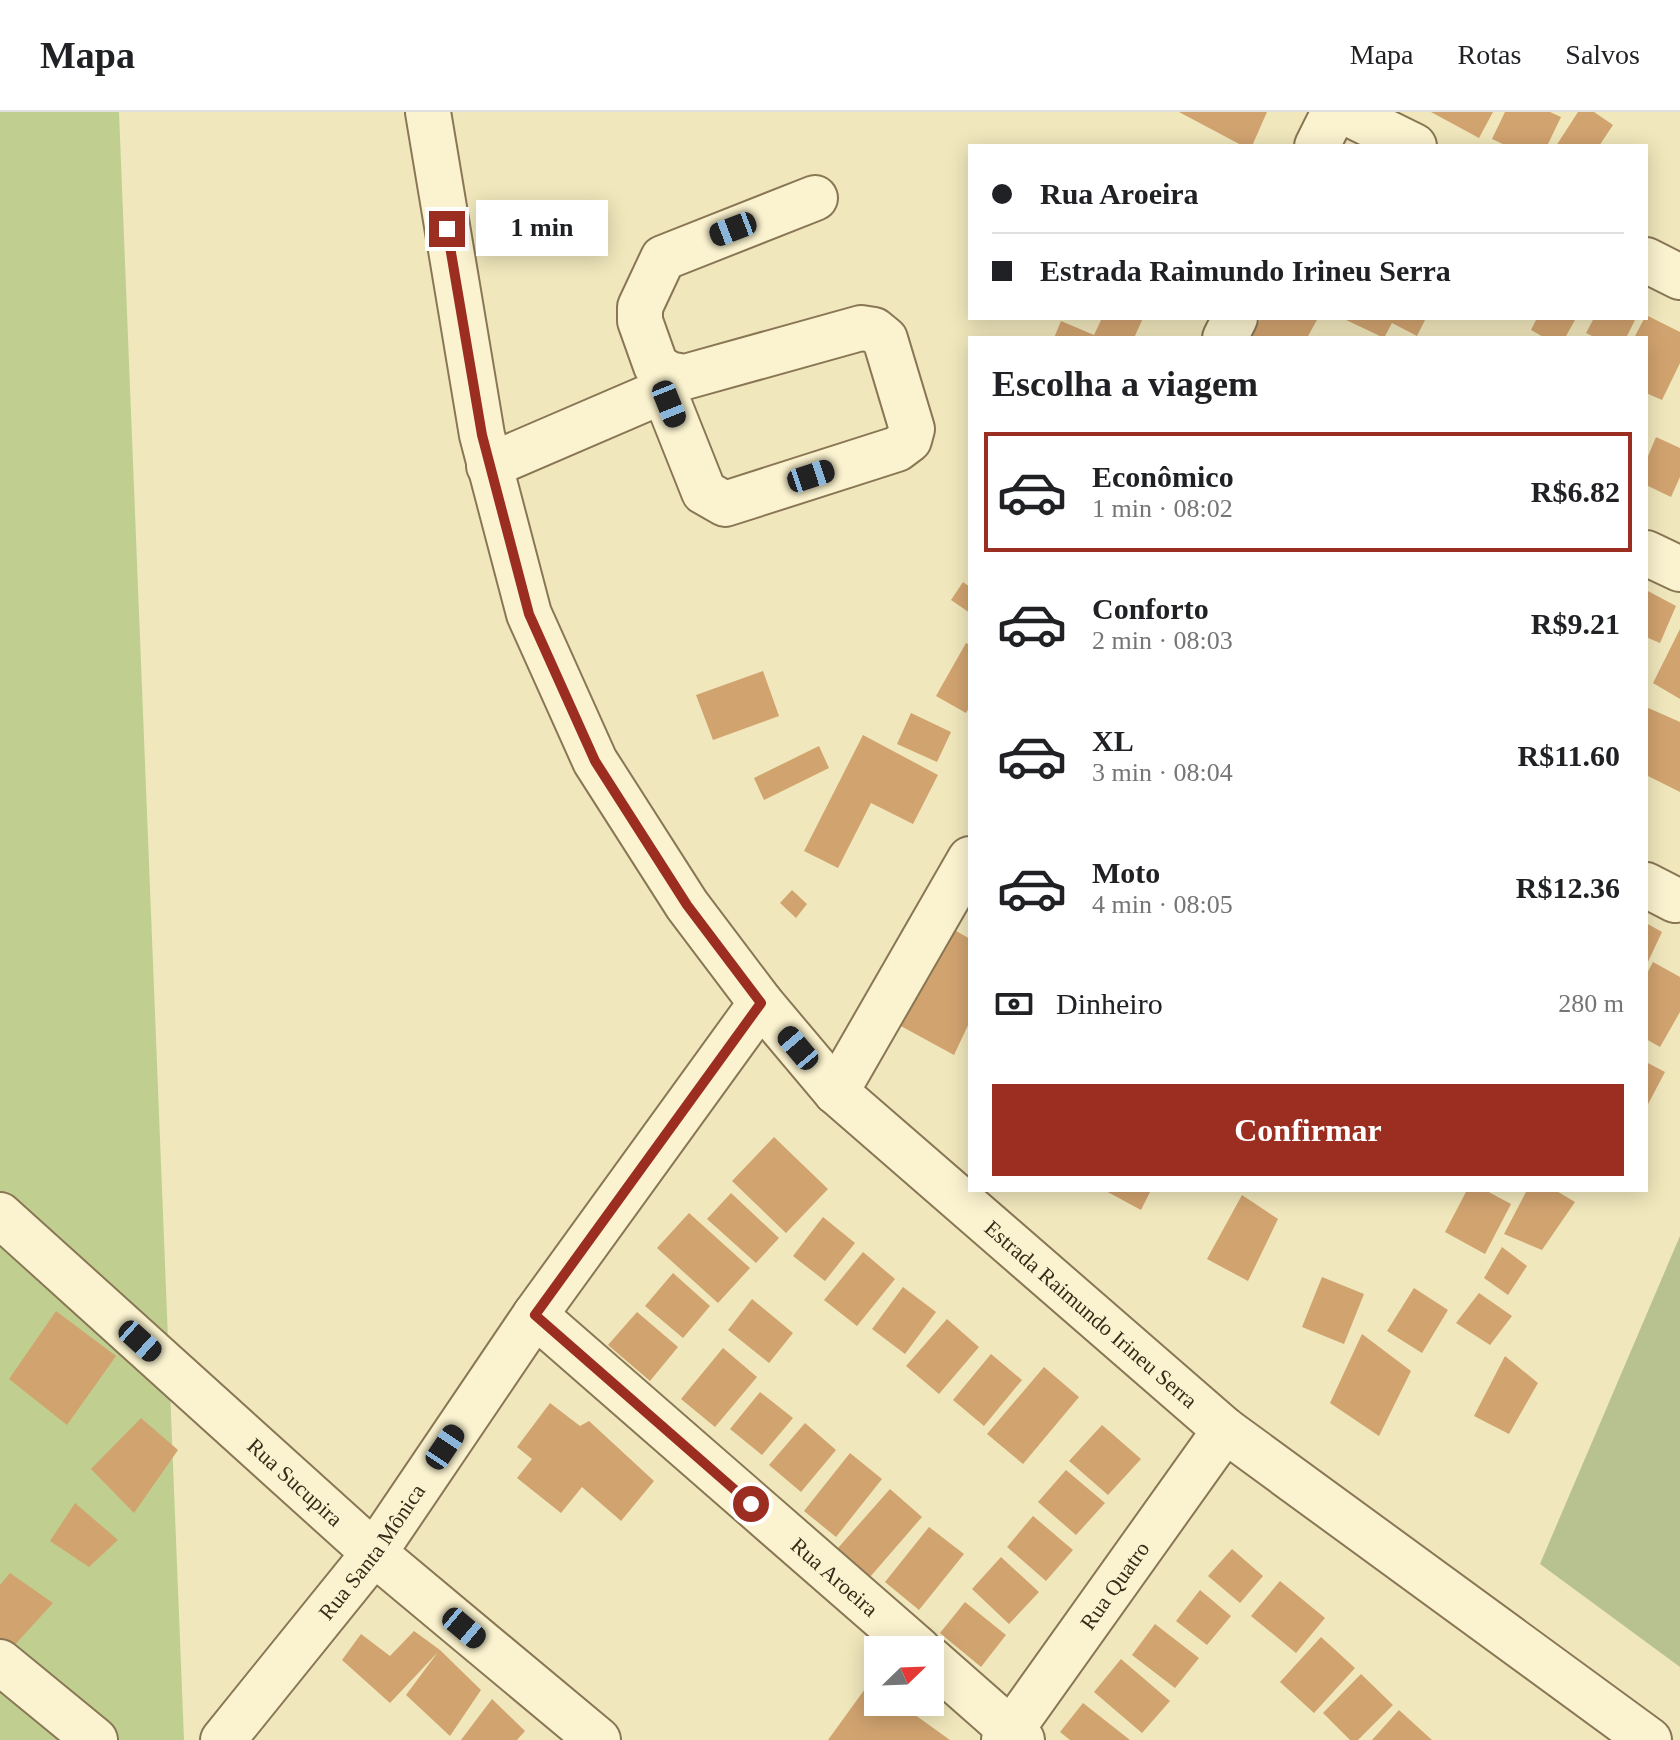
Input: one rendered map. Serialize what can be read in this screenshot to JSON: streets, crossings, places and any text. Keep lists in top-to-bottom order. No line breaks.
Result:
{"streets":{"street":["Estrada Raimundo Irineu Serra","Rua Sucupira","Rua Santa Mônica","Rua Aroeira","Rua Quatro"]},"crossings":[["Estrada Raimundo Irineu Serra","Rua Santa Mônica"],["Estrada Raimundo Irineu Serra","Rua Quatro"],["Rua Sucupira","Rua Santa Mônica"],["Rua Santa Mônica","Rua Aroeira"]],"north":"top right","page":{"header":"Mapa","nav":["Mapa","Rotas","Salvos"],"banner":["Rua Aroeira","Estrada Raimundo Irineu Serra"],"bubble":"1 min","heading":"Escolha a viagem","list":[{"name":"Econômico","note":"1 min · 08:02","value":"R$6.82"},{"name":"Conforto","note":"2 min · 08:03","value":"R$9.21"},{"name":"XL","note":"3 min · 08:04","value":"R$11.60"},{"name":"Moto","note":"4 min · 08:05","value":"R$12.36"}],"pay":["Dinheiro","280 m"],"buttons":"Confirmar"}}
